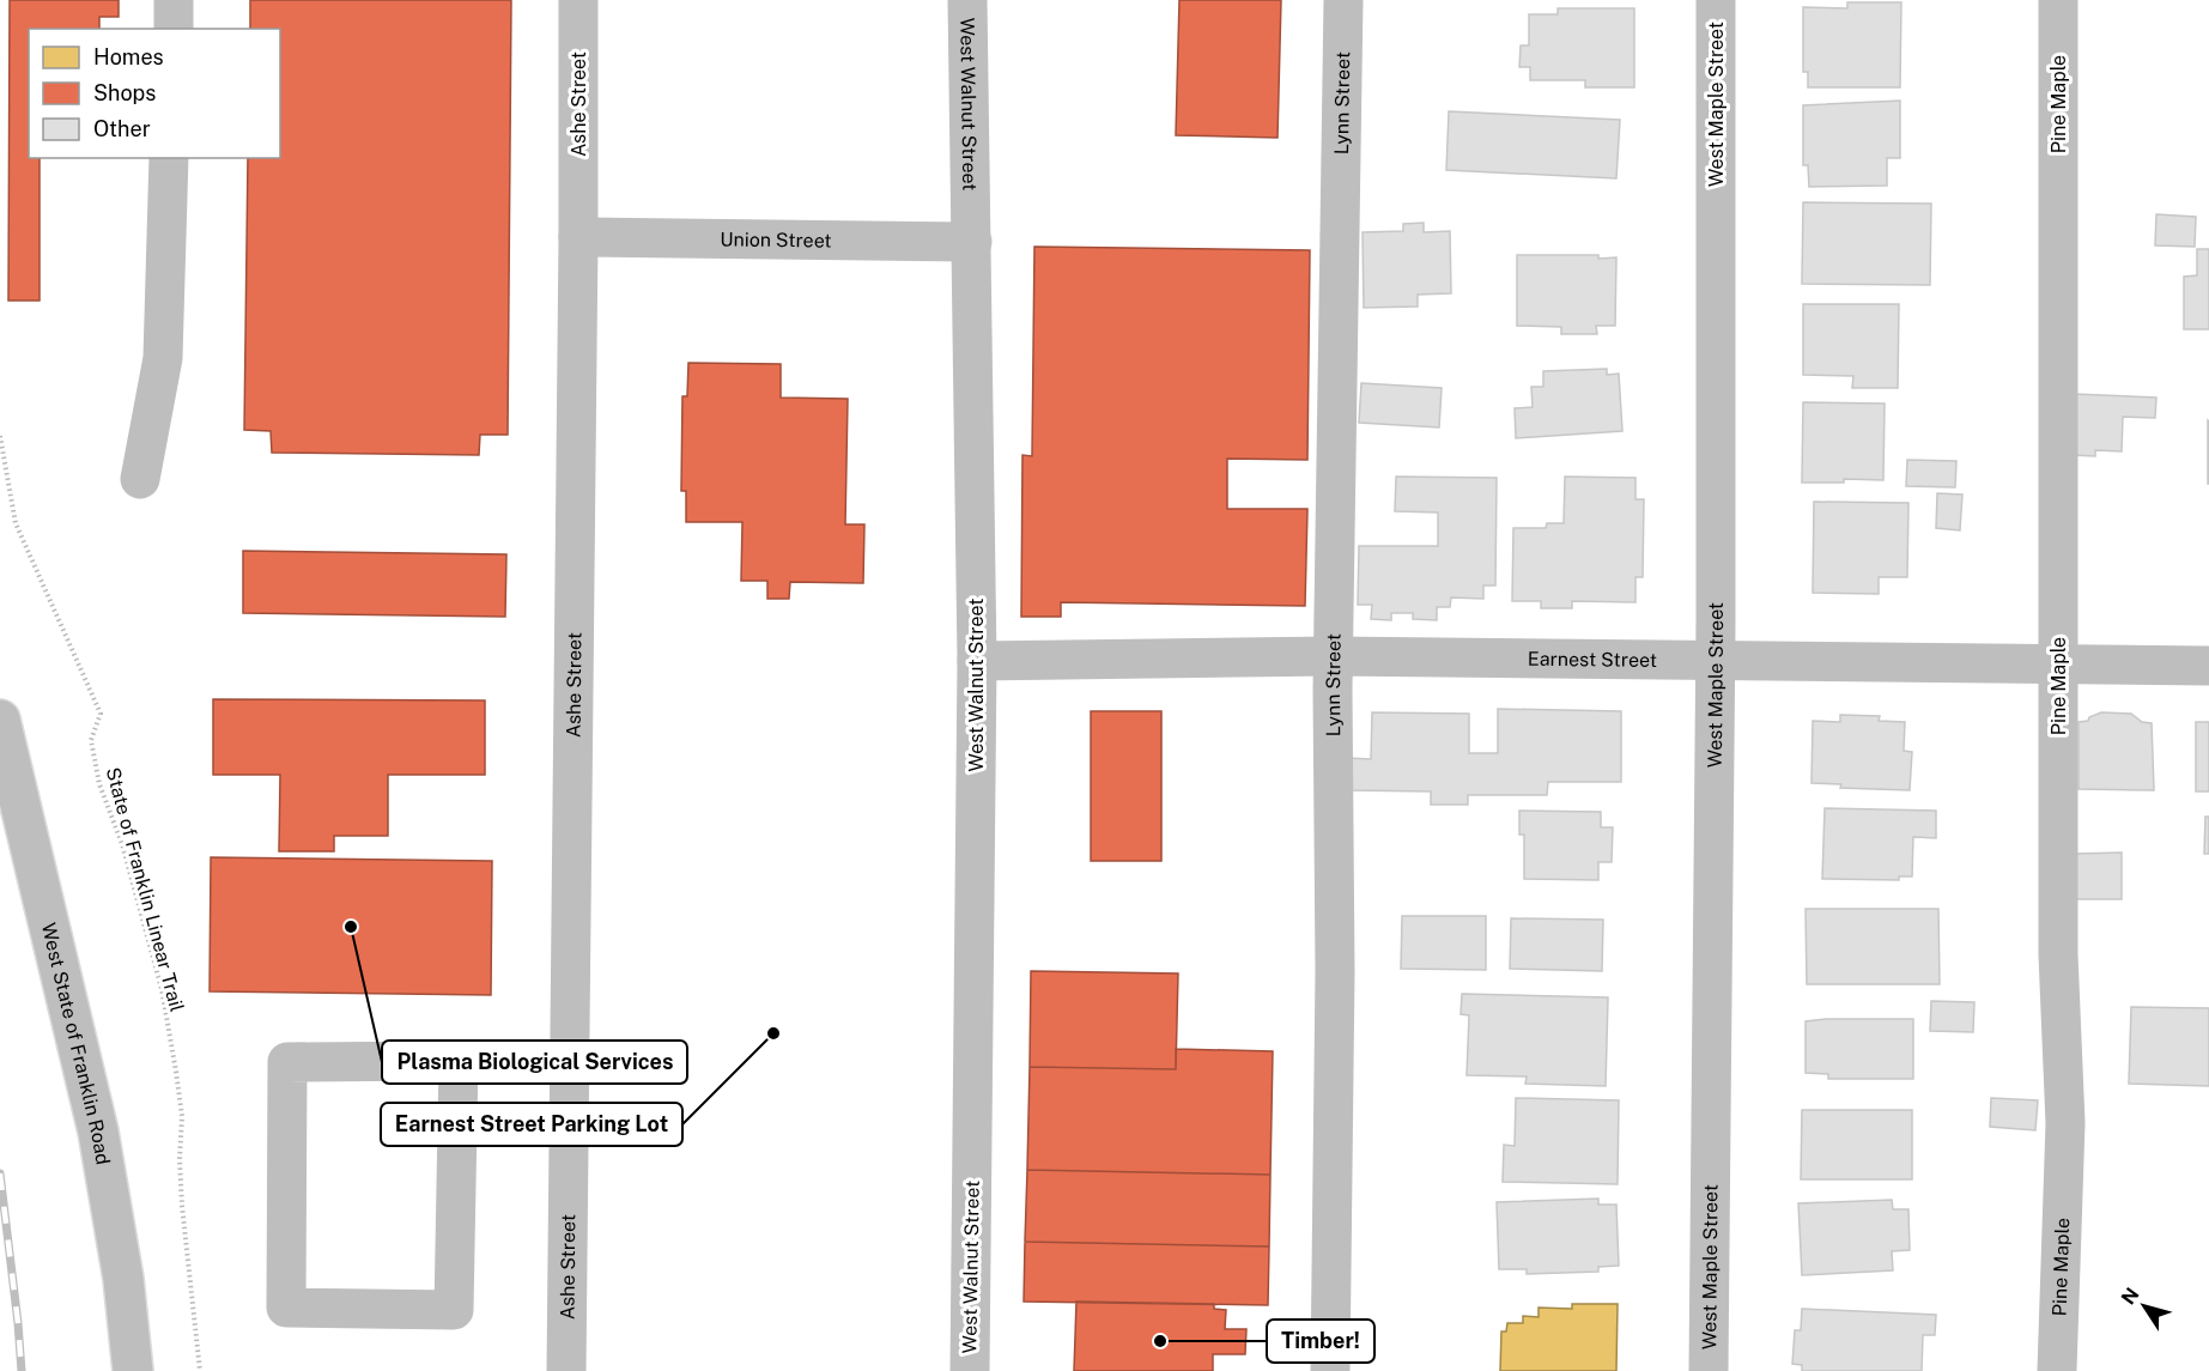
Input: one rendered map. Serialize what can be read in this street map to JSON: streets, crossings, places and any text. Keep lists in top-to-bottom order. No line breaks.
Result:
{"streets":{"street":["Ashe Street","West Walnut Street","Lynn Street","West Maple Street","Pine Maple","Union Street","Earnest Street","West State of Franklin Road"],"path":["State of Franklin Linear Trail"]},"crossings":[["Ashe Street","Union Street"],["West Walnut Street","Union Street"],["West Walnut Street","Earnest Street"],["Lynn Street","Earnest Street"],["West Maple Street","Earnest Street"],["Pine Maple","Earnest Street"]],"places":["Plasma Biological Services","Earnest Street Parking Lot","Timber!"],"legend":["Homes","Shops","Other"],"north":"top left"}
